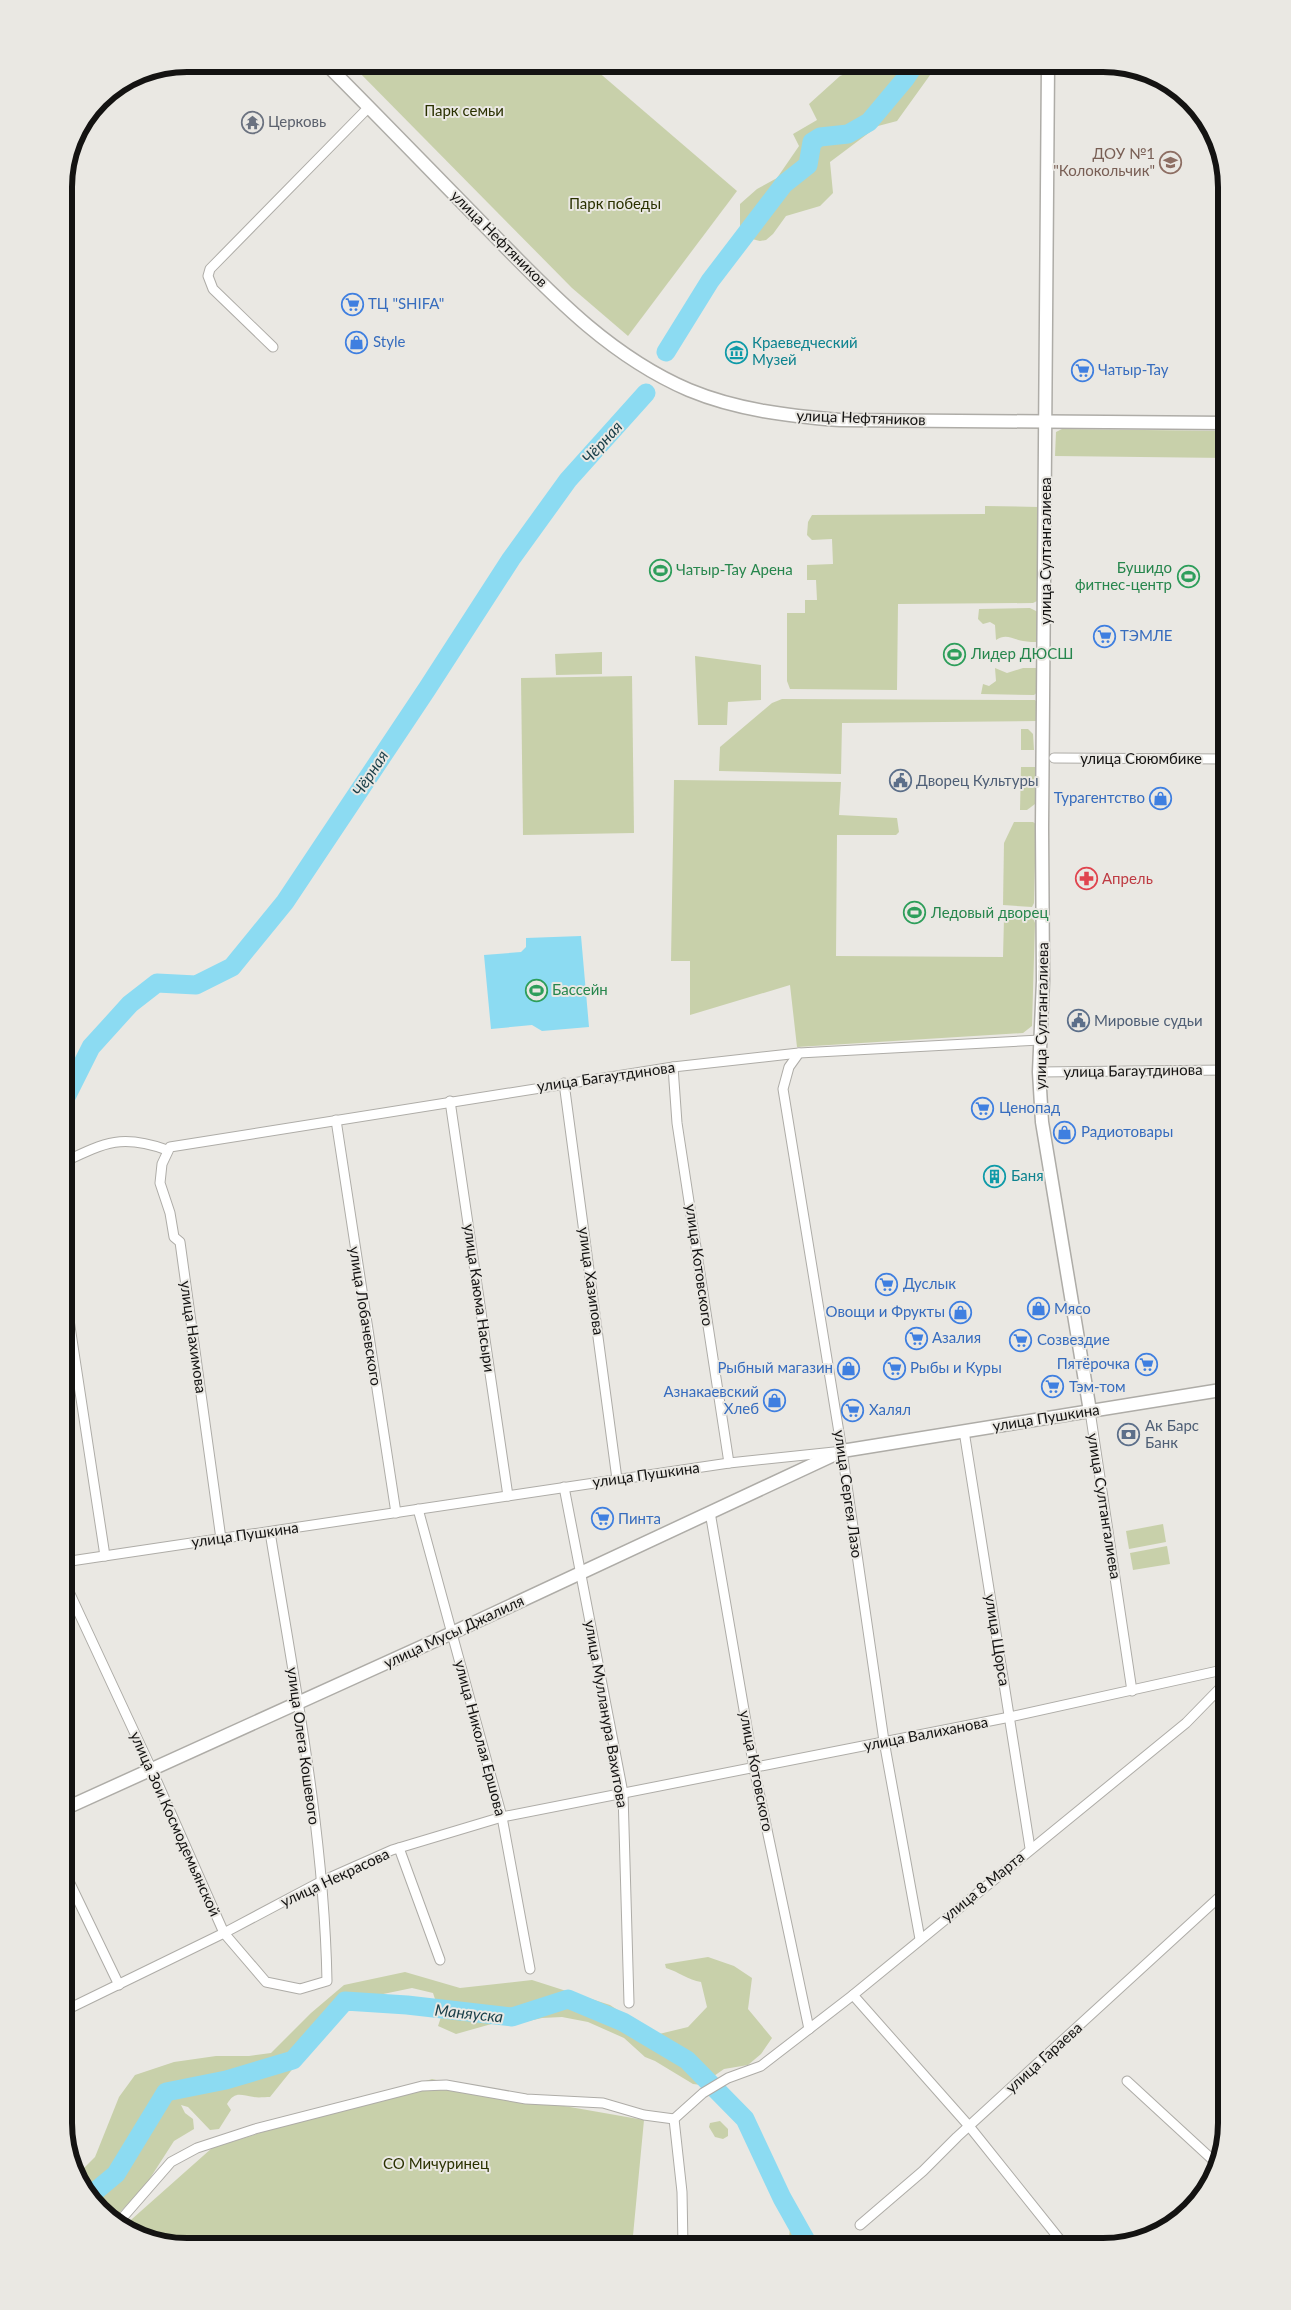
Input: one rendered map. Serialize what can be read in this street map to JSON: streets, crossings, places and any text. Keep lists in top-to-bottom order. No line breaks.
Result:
{"streets":{"street":["улица Нефтяников","улица Султангалиева","улица Сююмбике","улица Багаутдинова","улица Котовского","улица Хазипова","улица Каюма Насыри","улица Лобачевского","улица Нахимова","улица Пушкина","улица Сергея Лазо","улица Мусы Джалиля","улица Щорса","улица Мулланура Вахитова","улица Валиханова","улица Николая Ершова","улица Олега Кошевого","улица Зои Космодемьянской","улица Некрасова","улица 8 Марта","улица Гараева"]},"crossings":[["улица Нефтяников","улица Султангалиева"],["улица Султангалиева","улица Багаутдинова"],["улица Султангалиева","улица Пушкина"],["улица Султангалиева","улица Валиханова"],["улица Багаутдинова","улица Котовского"],["улица Багаутдинова","улица Хазипова"],["улица Багаутдинова","улица Каюма Насыри"],["улица Багаутдинова","улица Лобачевского"],["улица Багаутдинова","улица Нахимова"],["улица Багаутдинова","улица Сергея Лазо"],["улица Котовского","улица Пушкина"],["улица Котовского","улица Мусы Джалиля"],["улица Котовского","улица Валиханова"],["улица Котовского","улица 8 Марта"],["улица Хазипова","улица Пушкина"],["улица Каюма Насыри","улица Пушкина"],["улица Лобачевского","улица Пушкина"],["улица Нахимова","улица Пушкина"],["улица Пушкина","улица Сергея Лазо"],["улица Пушкина","улица Мусы Джалиля"],["улица Пушкина","улица Щорса"],["улица Пушкина","улица Мулланура Вахитова"],["улица Пушкина","улица Николая Ершова"],["улица Пушкина","улица Олега Кошевого"],["улица Сергея Лазо","улица Мусы Джалиля"],["улица Сергея Лазо","улица Валиханова"],["улица Сергея Лазо","улица 8 Марта"],["улица Мусы Джалиля","улица Мулланура Вахитова"],["улица Мусы Джалиля","улица Николая Ершова"],["улица Мусы Джалиля","улица Олега Кошевого"],["улица Мусы Джалиля","улица Зои Космодемьянской"],["улица Щорса","улица Валиханова"],["улица Щорса","улица 8 Марта"],["улица Мулланура Вахитова","улица Валиханова"],["улица Мулланура Вахитова","улица Некрасова"],["улица Валиханова","улица Некрасова"],["улица Николая Ершова","улица Некрасова"],["улица Олега Кошевого","улица Зои Космодемьянской"],["улица Олега Кошевого","улица Некрасова"],["улица Зои Космодемьянской","улица Некрасова"]],"water":["Чёрная","Маняуска"],"parks":["Парк семьи","Парк победы","СО Мичуринец"],"places":{"temple":["Церковь"],"school or university":["ДОУ №1 \"Колокольчик\""],"supermarket":["ТЦ \"SHIFA\"","Чатыр-Тау","ТЭМЛЕ","Ценопад","Дуслык","Азалия","Созвездие","Пятёрочка","Рыбы и Куры","Тэм-том","Халял","Пинта"],"shop":["Style","Турагентство","Радиотовары","Мясо","Овощи и Фрукты","Рыбный магазин","Азнакаевский Хлеб"],"museum":["Краеведческий Музей"],"sports":["Чатыр-Тау Арена","Бушидо фитнес-центр","Лидер ДЮСШ","Ледовый дворец","Бассейн"],"public building":["Дворец Культуры","Мировые судьи"],"pharmacy":["Апрель"],"building":["Баня"],"bank":["Ак Барс Банк"]}}
